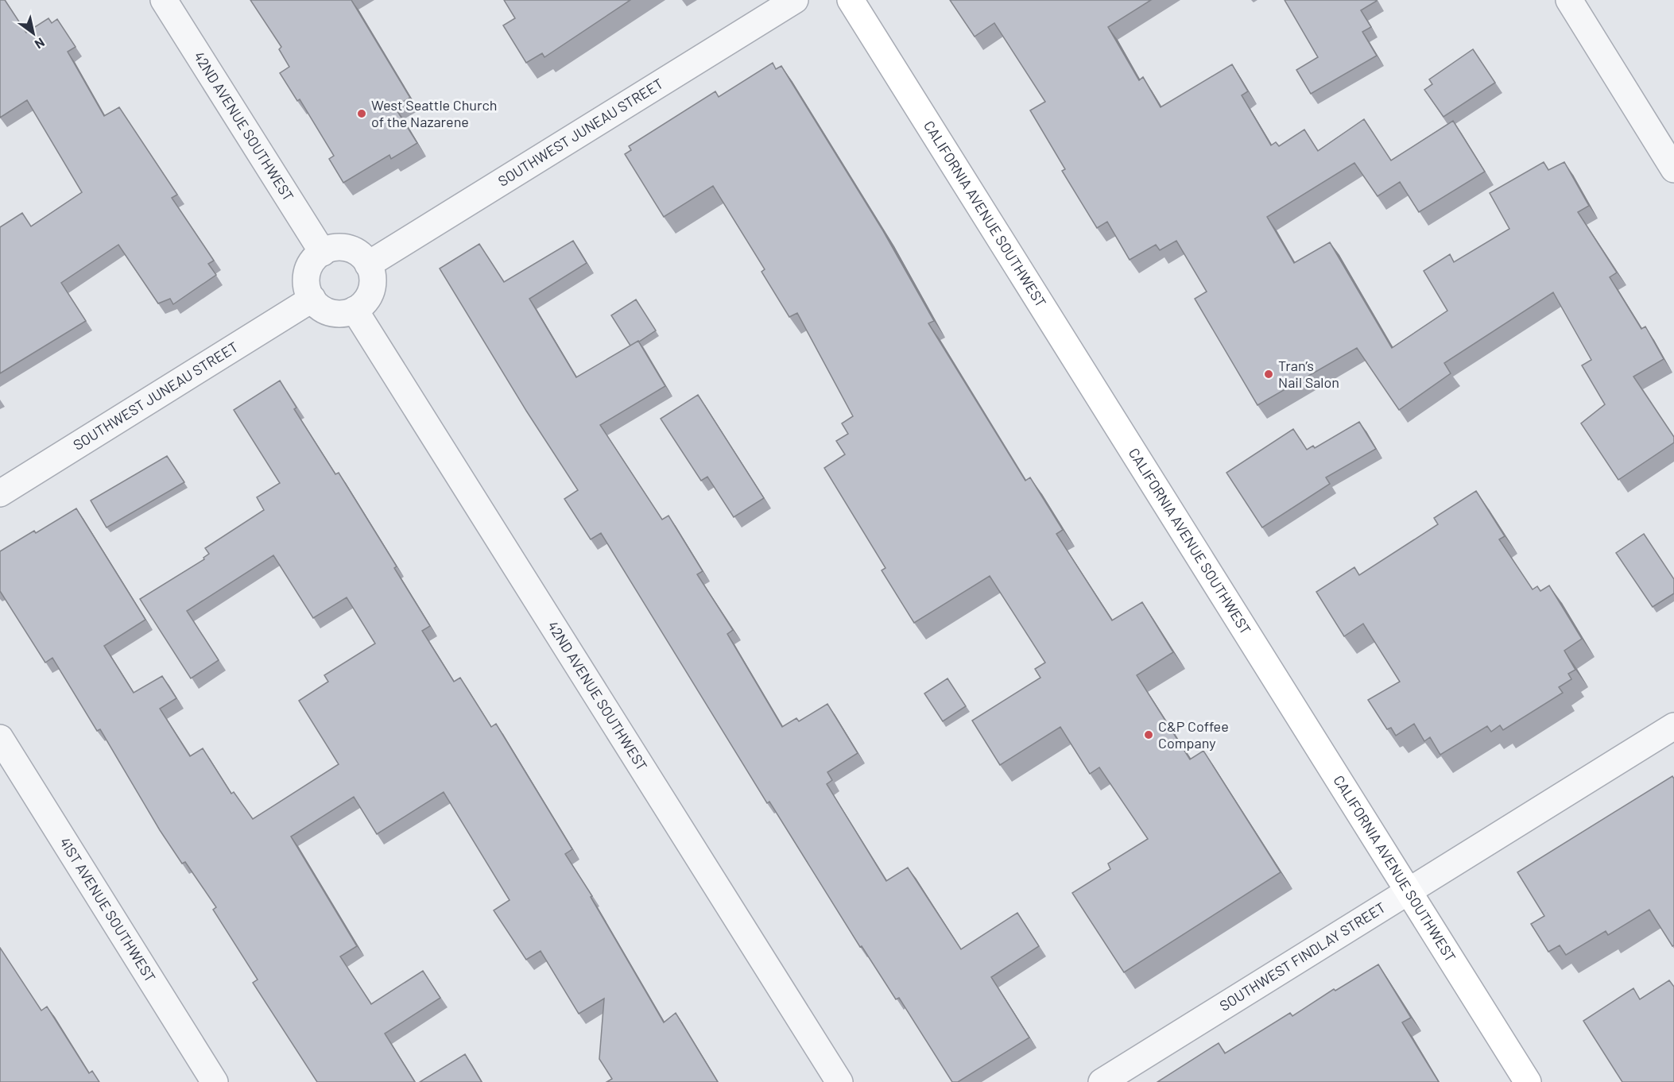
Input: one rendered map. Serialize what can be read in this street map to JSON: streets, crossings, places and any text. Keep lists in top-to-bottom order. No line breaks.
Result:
{"streets":{"main road":["CALIFORNIA AVENUE SOUTHWEST"],"street":["42ND AVENUE SOUTHWEST","SOUTHWEST JUNEAU STREET","41ST AVENUE SOUTHWEST","SOUTHWEST FINDLAY STREET"]},"crossings":[["42ND AVENUE SOUTHWEST","SOUTHWEST JUNEAU STREET"],["CALIFORNIA AVENUE SOUTHWEST","SOUTHWEST FINDLAY STREET"]],"places":["West Seattle Church of the Nazarene","Tran’s Nail Salon","C&P Coffee Company"],"north":"bottom right"}
